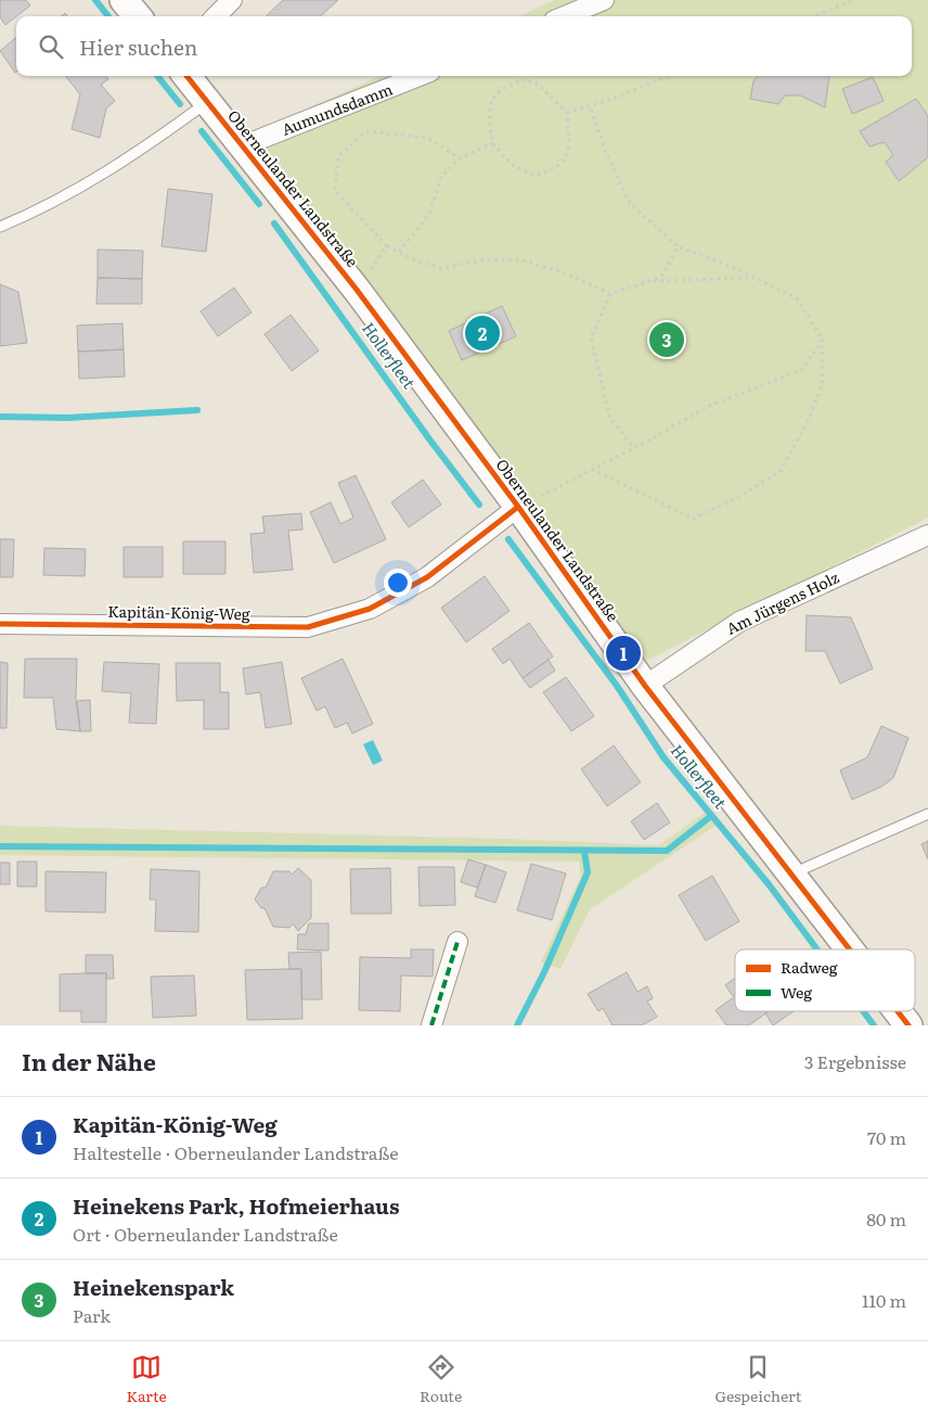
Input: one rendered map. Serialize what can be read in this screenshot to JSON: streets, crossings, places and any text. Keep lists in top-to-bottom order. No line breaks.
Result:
{"streets":{"street":["Aumundsdamm","Oberneulander Landstraße","Am Jürgens Holz","Kapitän-König-Weg"]},"crossings":[["Aumundsdamm","Oberneulander Landstraße"],["Oberneulander Landstraße","Am Jürgens Holz"],["Oberneulander Landstraße","Kapitän-König-Weg"]],"water":["Hollerfleet"],"legend":["Radweg","Weg"],"page":{"search":"Hier suchen","pins":["2","3","1"],"heading":["In der Nähe","3 Ergebnisse"],"list":[{"mark":"1","name":"Kapitän-König-Weg","note":"Haltestelle · Oberneulander Landstraße","value":"70 m"},{"mark":"2","name":"Heinekens Park, Hofmeierhaus","note":"Ort · Oberneulander Landstraße","value":"80 m"},{"mark":"3","name":"Heinekenspark","note":"Park","value":"110 m"}],"nav":["Karte","Route","Gespeichert"]}}
